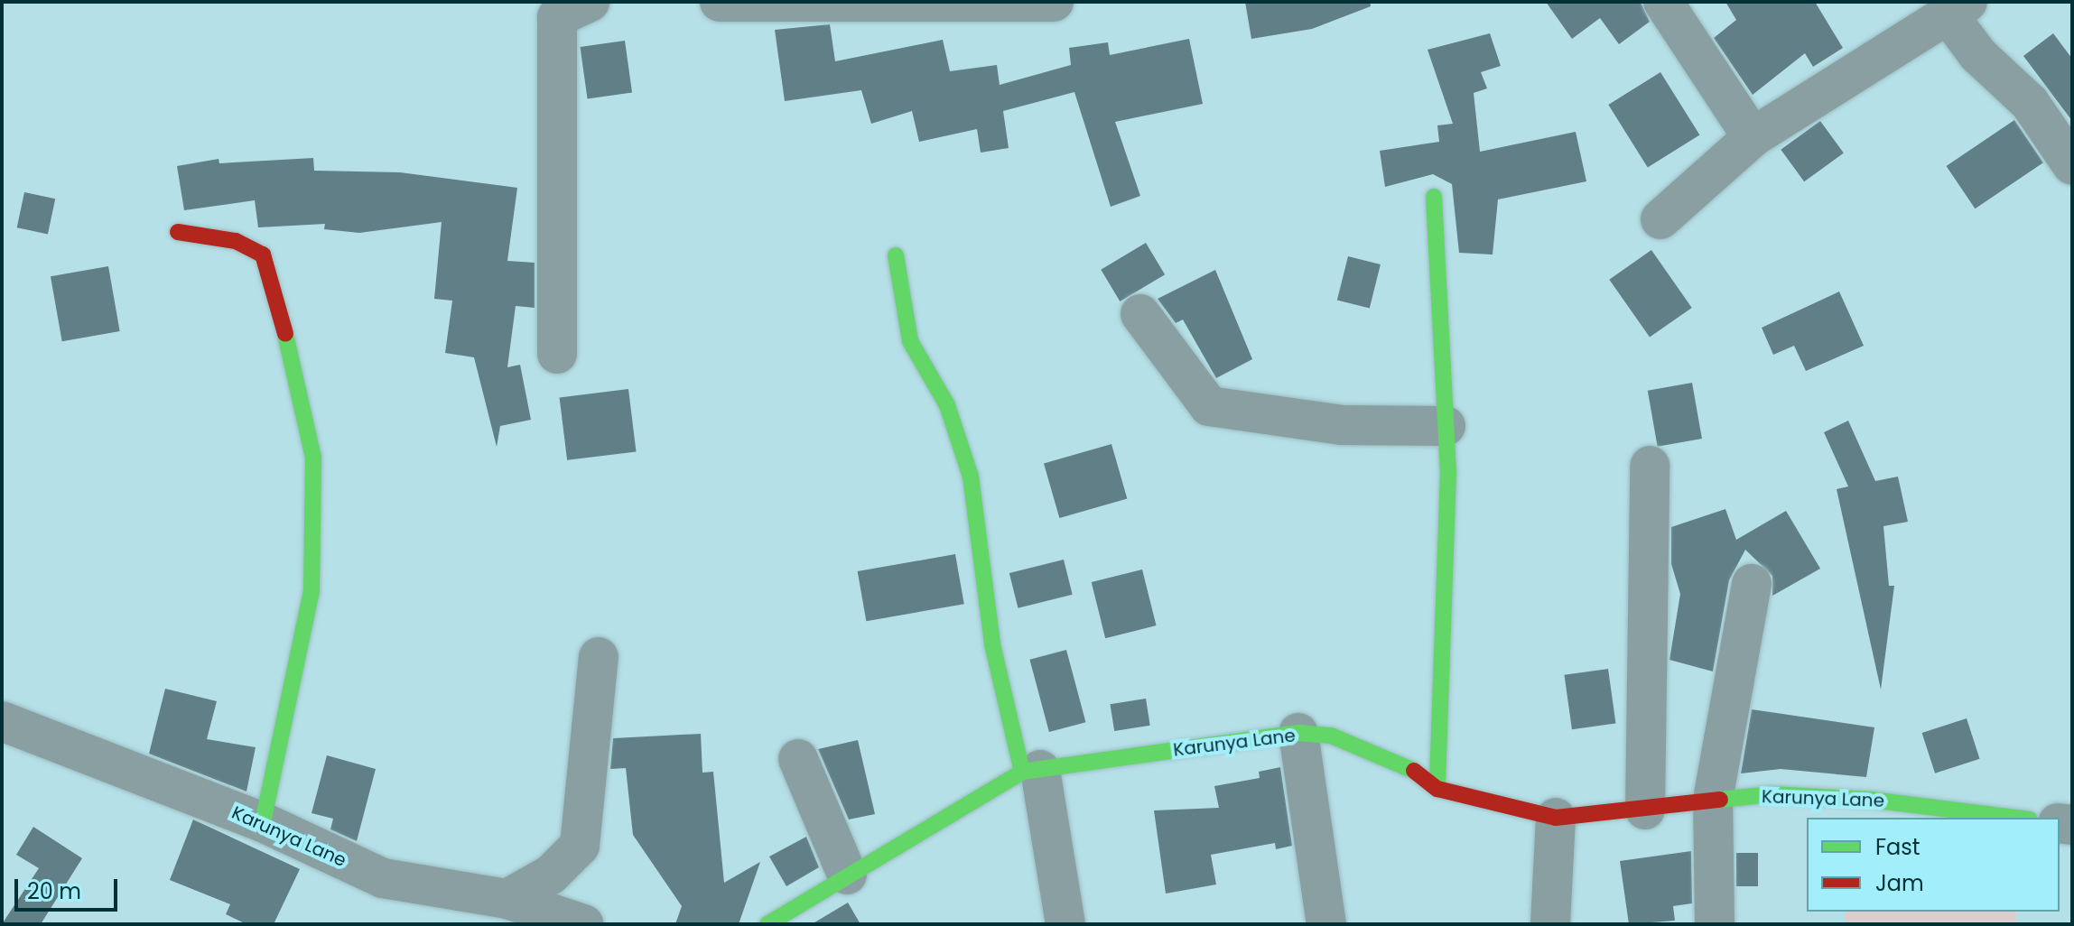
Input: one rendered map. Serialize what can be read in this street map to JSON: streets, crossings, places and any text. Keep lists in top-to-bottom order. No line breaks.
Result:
{"streets":{"street":["Karunya Lane"]},"legend":["Fast","Jam"],"scale_bar":"20 m"}
